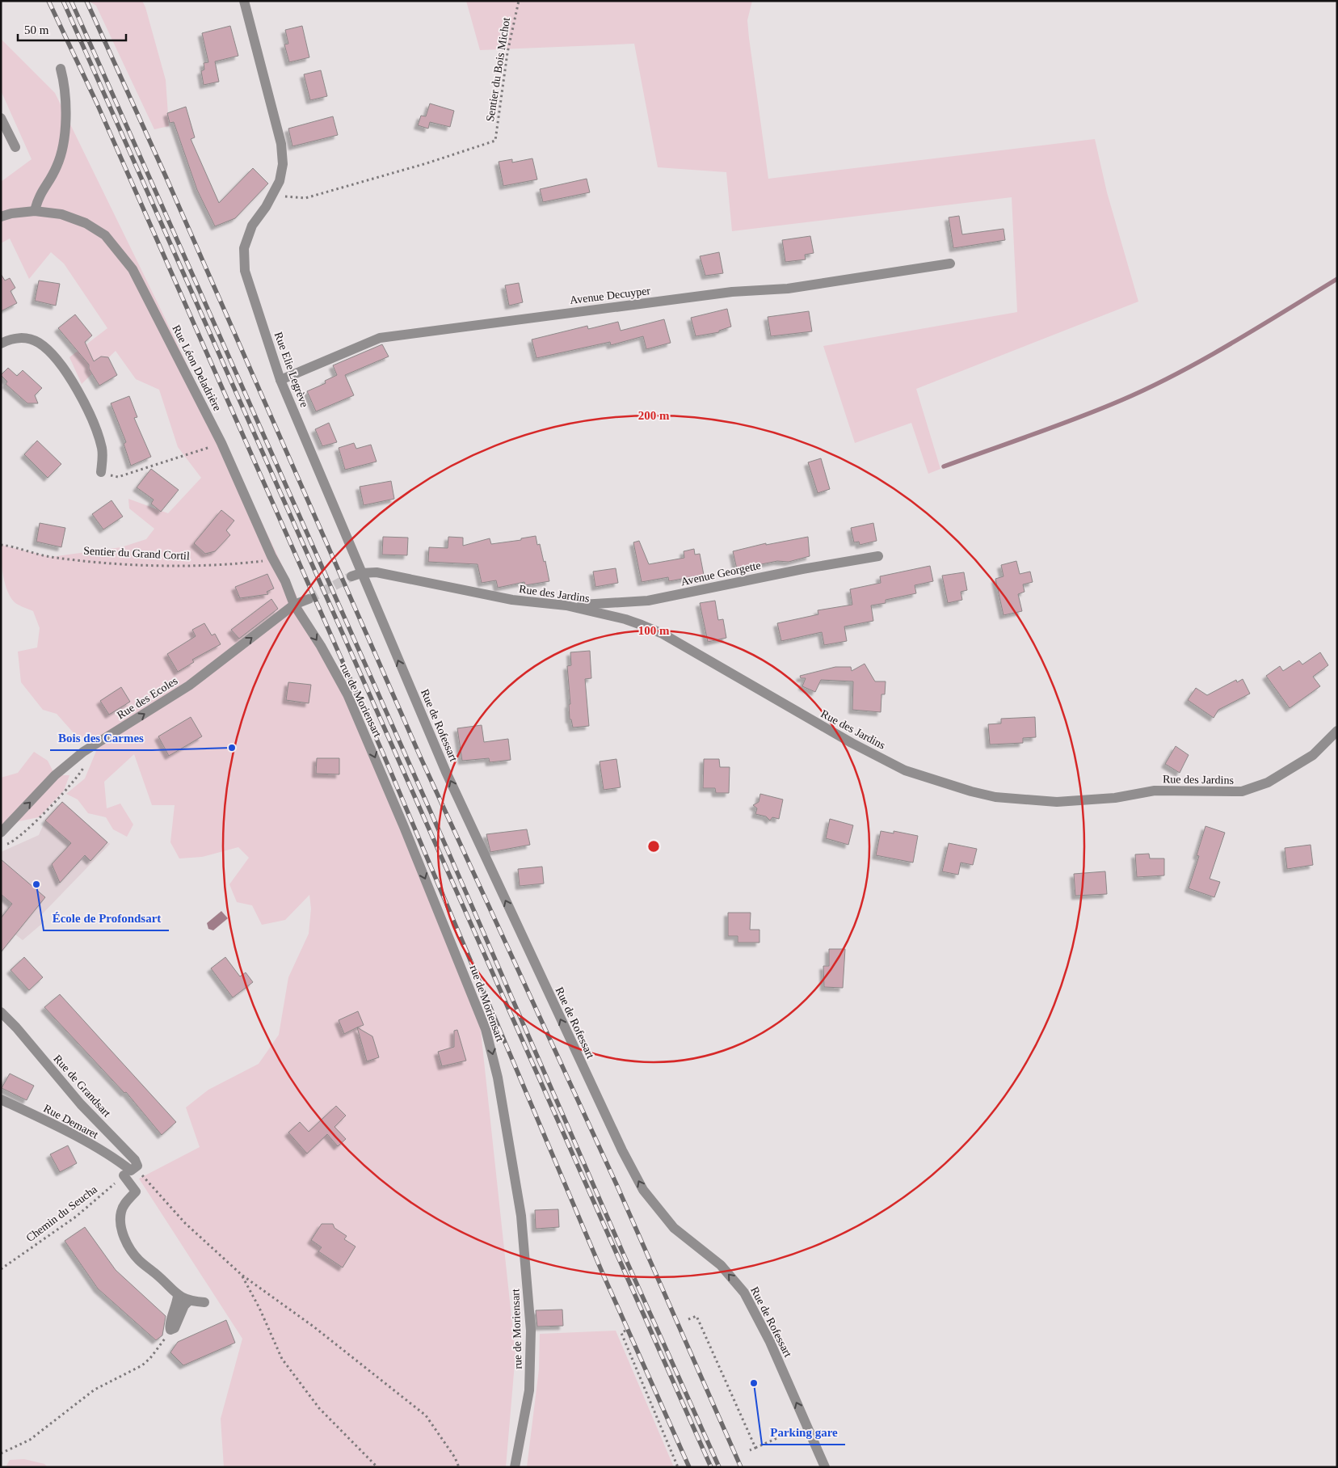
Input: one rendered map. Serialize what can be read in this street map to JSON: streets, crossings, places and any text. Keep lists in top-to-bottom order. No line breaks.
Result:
{"streets":{"street":["Avenue Decuyper","Rue Léon Deladrière","Rue Elie Legrève","Avenue Georgette","Rue des Jardins","Rue des Ecoles","rue de Moriensart","Rue de Rofessart","Rue de Grandsart","Rue Demaret"],"path":["Sentier du Bois Michot","Sentier du Grand Cortil","Chemin du Seucha"]},"crossings":[["Sentier du Bois Michot","Rue Elie Legrève"],["Avenue Decuyper","Rue Elie Legrève"],["Rue Léon Deladrière","Sentier du Grand Cortil"],["Rue Léon Deladrière","Rue des Ecoles"],["Rue Léon Deladrière","rue de Moriensart"],["Rue Elie Legrève","Rue de Rofessart"],["Avenue Georgette","Rue des Jardins"],["Rue des Jardins","Rue de Rofessart"],["Rue des Ecoles","rue de Moriensart"],["Rue de Grandsart","Rue Demaret"],["Rue de Grandsart","Chemin du Seucha"],["Rue Demaret","Chemin du Seucha"]],"one_way":["Rue des Ecoles","rue de Moriensart","Rue de Rofessart"],"places":["Bois des Carmes","École de Profondsart","Parking gare"],"scale_bar":"50 m","rings":["200 m","100 m"]}
